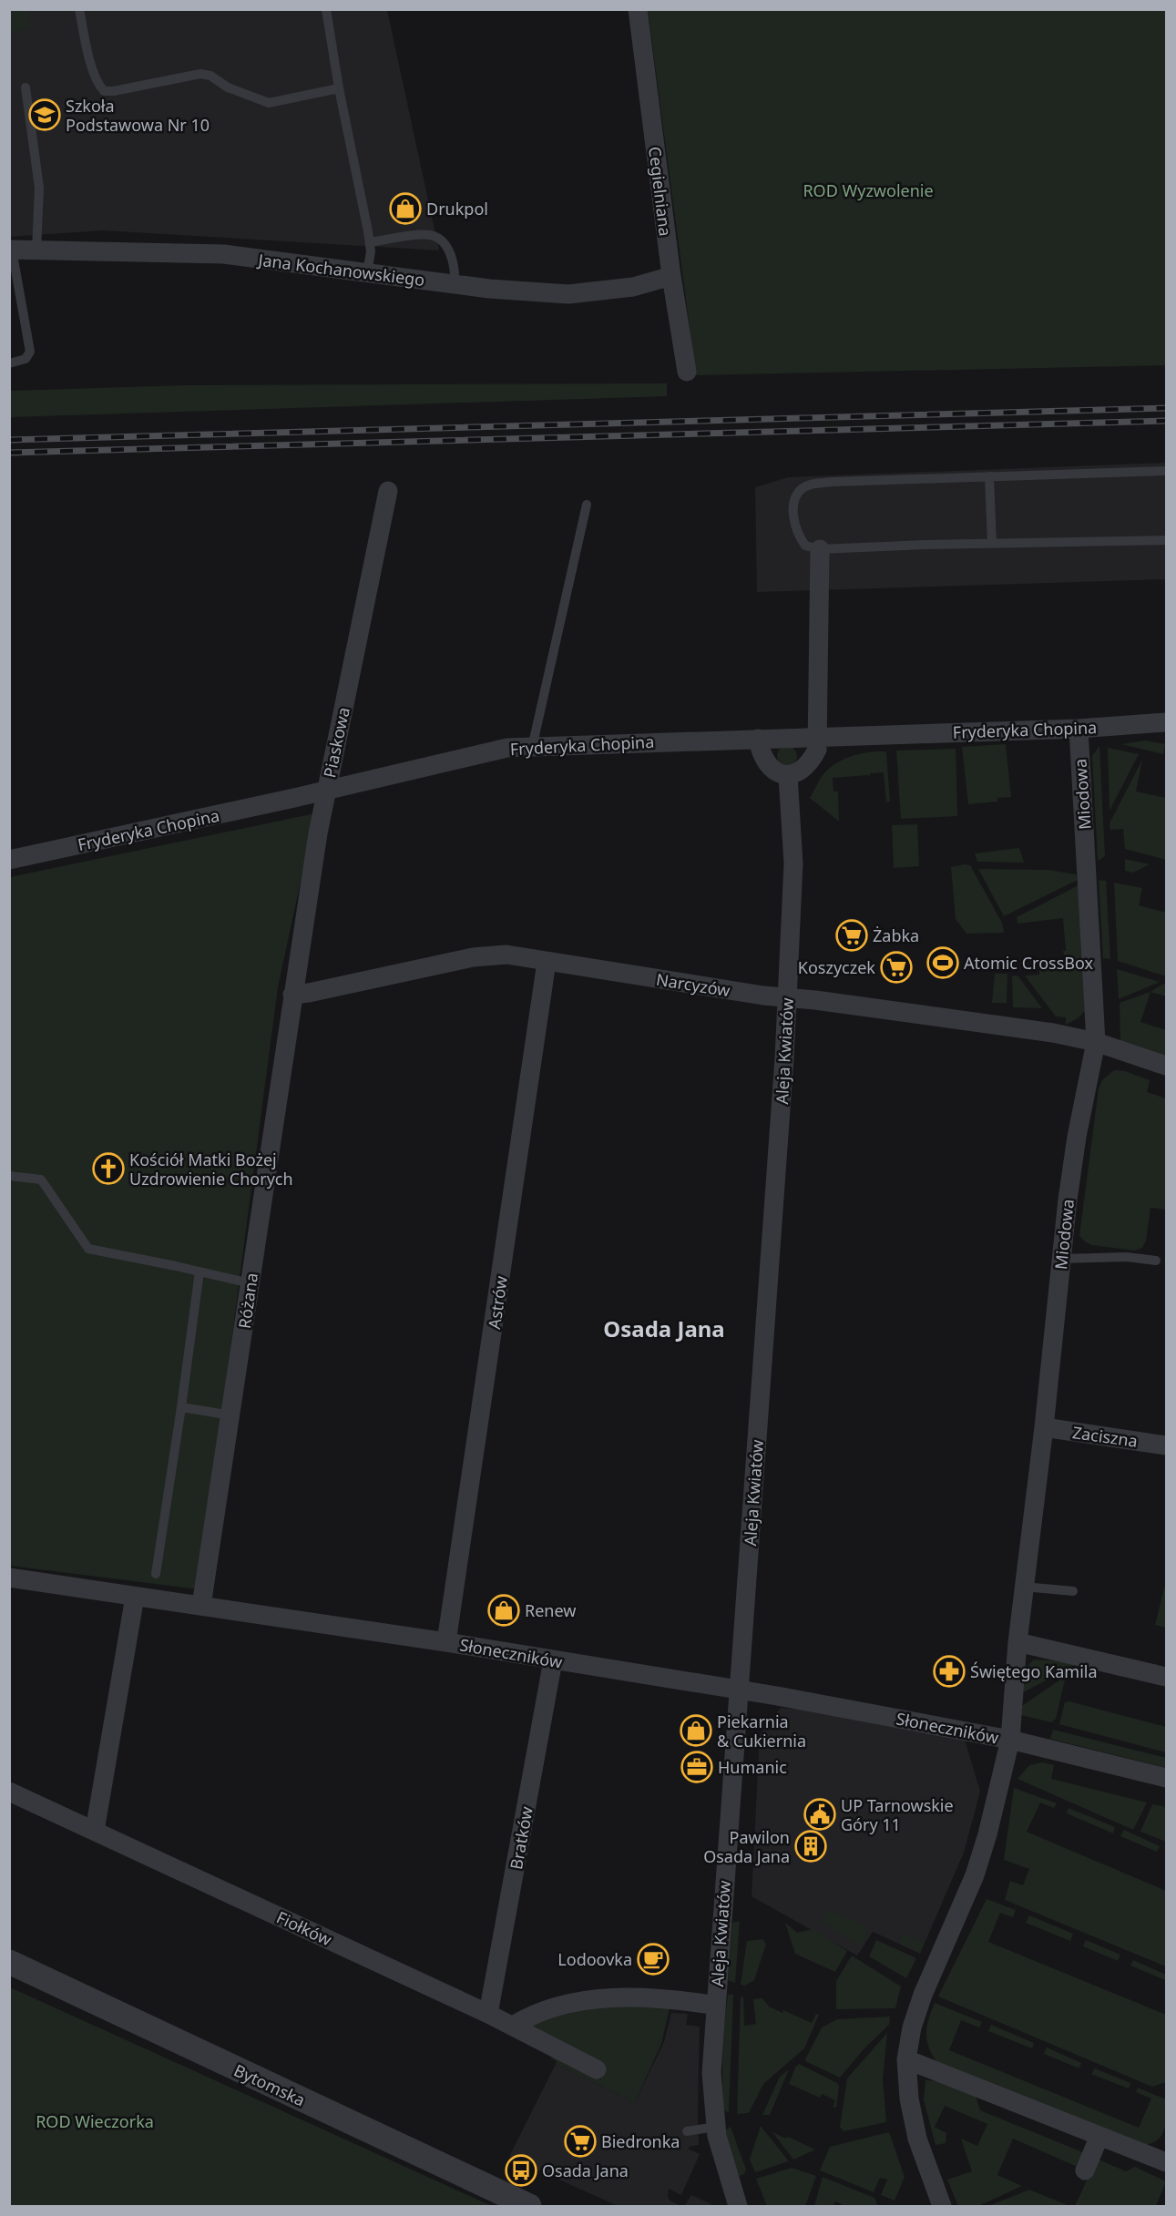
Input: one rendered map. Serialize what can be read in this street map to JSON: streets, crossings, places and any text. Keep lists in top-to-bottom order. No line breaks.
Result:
{"streets":{"street":["Cegielniana","Jana Kochanowskiego","Fryderyka Chopina","Piaskowa","Miodowa","Narcyzów","Aleja Kwiatów","Różana","Astrów","Zaciszna","Słoneczników","Bratków","Fiołków","Bytomska"]},"crossings":[["Cegielniana","Jana Kochanowskiego"],["Fryderyka Chopina","Piaskowa"],["Fryderyka Chopina","Miodowa"],["Piaskowa","Narcyzów"],["Piaskowa","Różana"],["Miodowa","Narcyzów"],["Miodowa","Zaciszna"],["Miodowa","Słoneczników"],["Narcyzów","Aleja Kwiatów"],["Narcyzów","Różana"],["Narcyzów","Astrów"],["Aleja Kwiatów","Słoneczników"],["Różana","Słoneczników"],["Astrów","Słoneczników"],["Słoneczników","Bratków"],["Bratków","Fiołków"]],"districts":["Osada Jana"],"parks":["ROD Wyzwolenie","ROD Wieczorka"],"places":{"school or university":["Szkoła Podstawowa Nr 10"],"shop":["Drukpol","Renew","Piekarnia & Cukiernia"],"supermarket":["Żabka","Koszyczek","Biedronka"],"sports":["Atomic CrossBox"],"church":["Kościół Matki Bożej Uzdrowienie Chorych"],"pharmacy":["Świętego Kamila"],"office":["Humanic"],"public building":["UP Tarnowskie Góry 11"],"building":["Pawilon Osada Jana"],"cafe":["Lodoovka"],"bus stop":["Osada Jana"]}}
